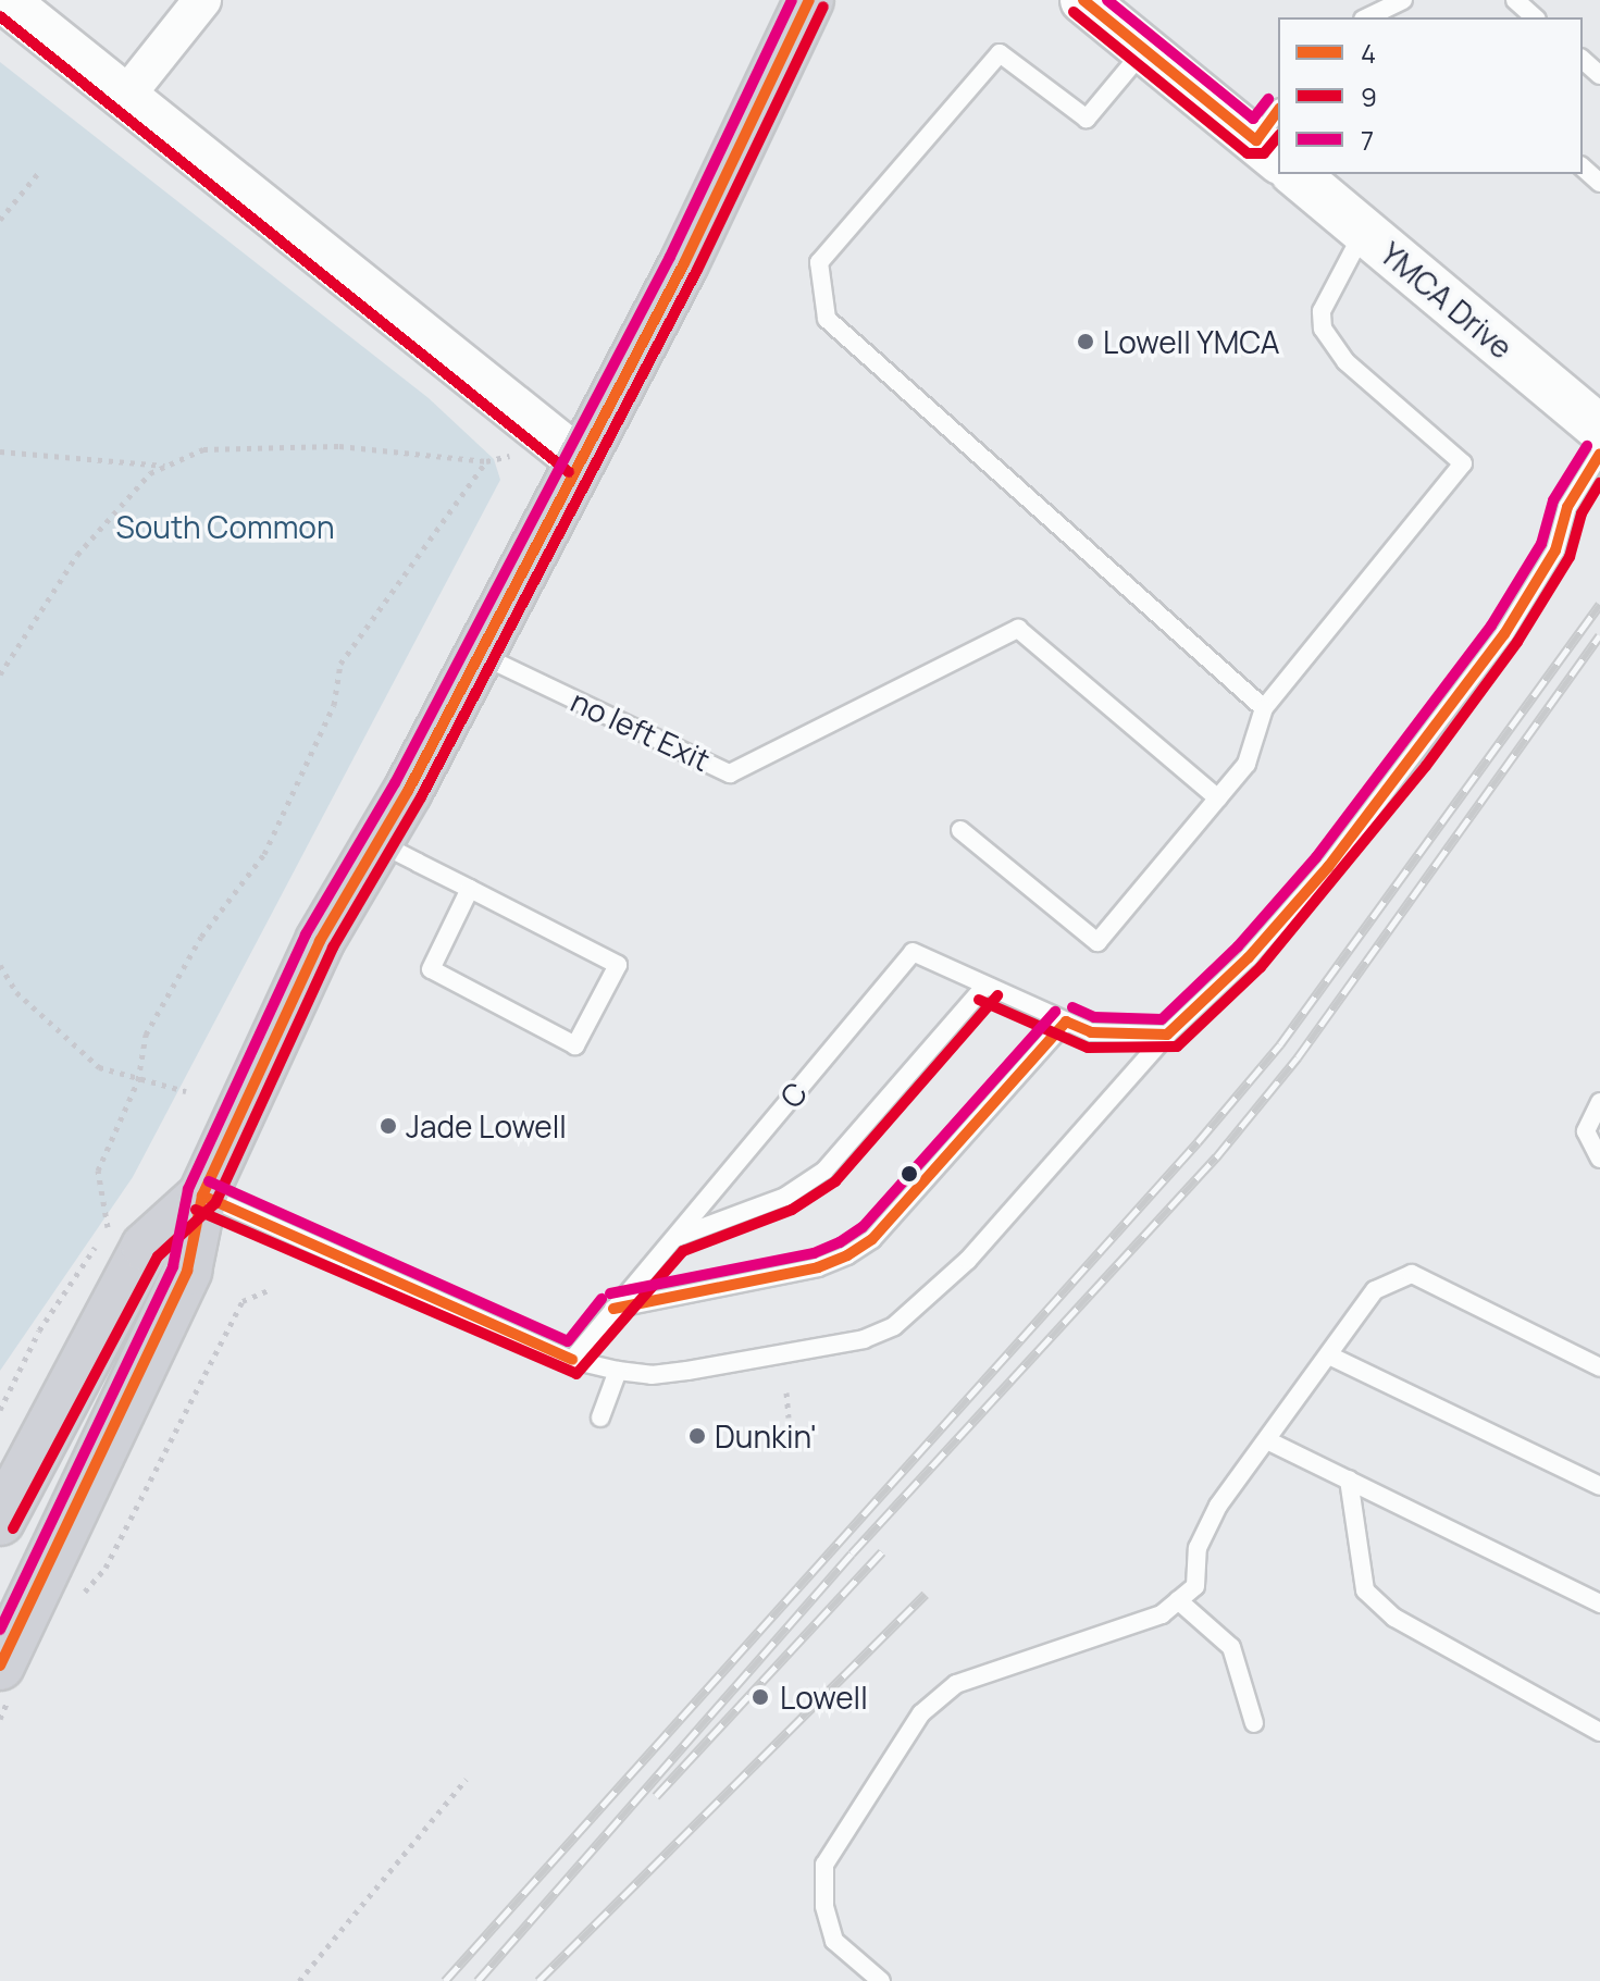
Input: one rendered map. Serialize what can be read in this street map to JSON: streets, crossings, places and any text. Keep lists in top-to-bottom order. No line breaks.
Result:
{"streets":{"street":["YMCA Drive"],"lane":["no left Exit","C"]},"parks":["South Common"],"places":["Lowell YMCA","Jade Lowell","Dunkin'","Lowell"],"lines":["transit line 4","transit line 7","transit line 9"],"legend":["4","9","7"]}
